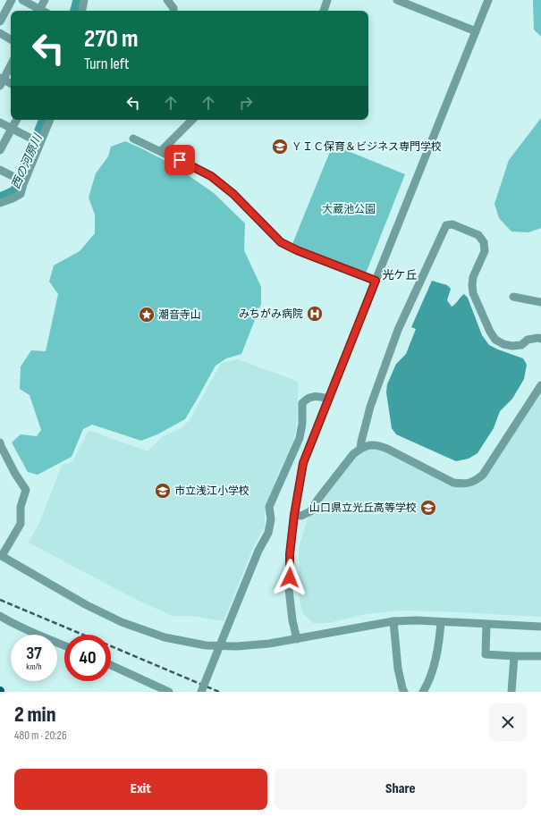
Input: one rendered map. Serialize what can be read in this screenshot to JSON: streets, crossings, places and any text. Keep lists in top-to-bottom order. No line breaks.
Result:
{"districts":["光ケ丘"],"water":["西の河原川"],"parks":["大蔵池公園"],"places":{"school or university":["ＹＩＣ保育＆ビジネス専門学校","市立浅江小学校","山口県立光丘高等学校"],"hospital":["みちがみ病院"],"place":["潮音寺山"]},"page":{"turn":["270 m","Turn left"],"speed":"37 km/h","limit":"40","heading":["2 min","480 m · 20:26"],"buttons":["Exit","Share"]}}
